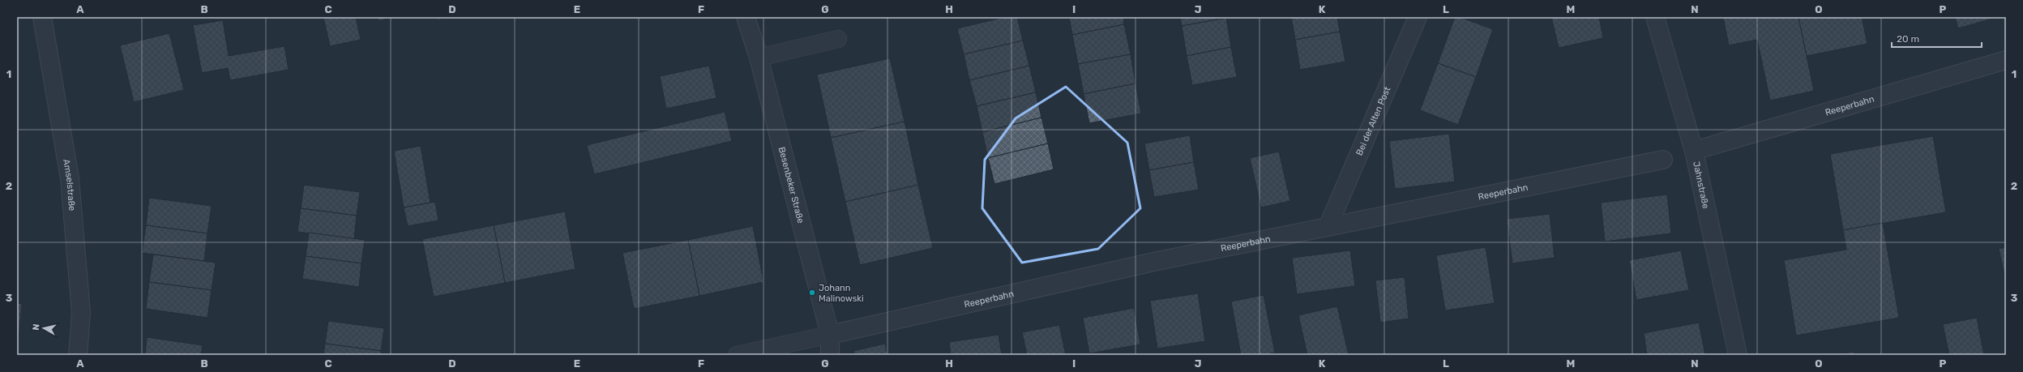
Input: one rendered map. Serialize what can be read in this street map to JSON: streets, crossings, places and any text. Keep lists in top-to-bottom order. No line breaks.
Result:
{"streets":{"street":["Reeperbahn","Bei der Alten Post","Amselstraße","Jahnstraße","Besenbeker Straße"]},"crossings":[["Reeperbahn","Bei der Alten Post"],["Reeperbahn","Jahnstraße"],["Reeperbahn","Besenbeker Straße"]],"places":["Johann Malinowski"],"scale_bar":"20 m","north":"left","grid":{"columns":["A","B","C","D","E","F","G","H","I","J","K","L","M","N","O","P"],"rows":["1","2","3"]}}
